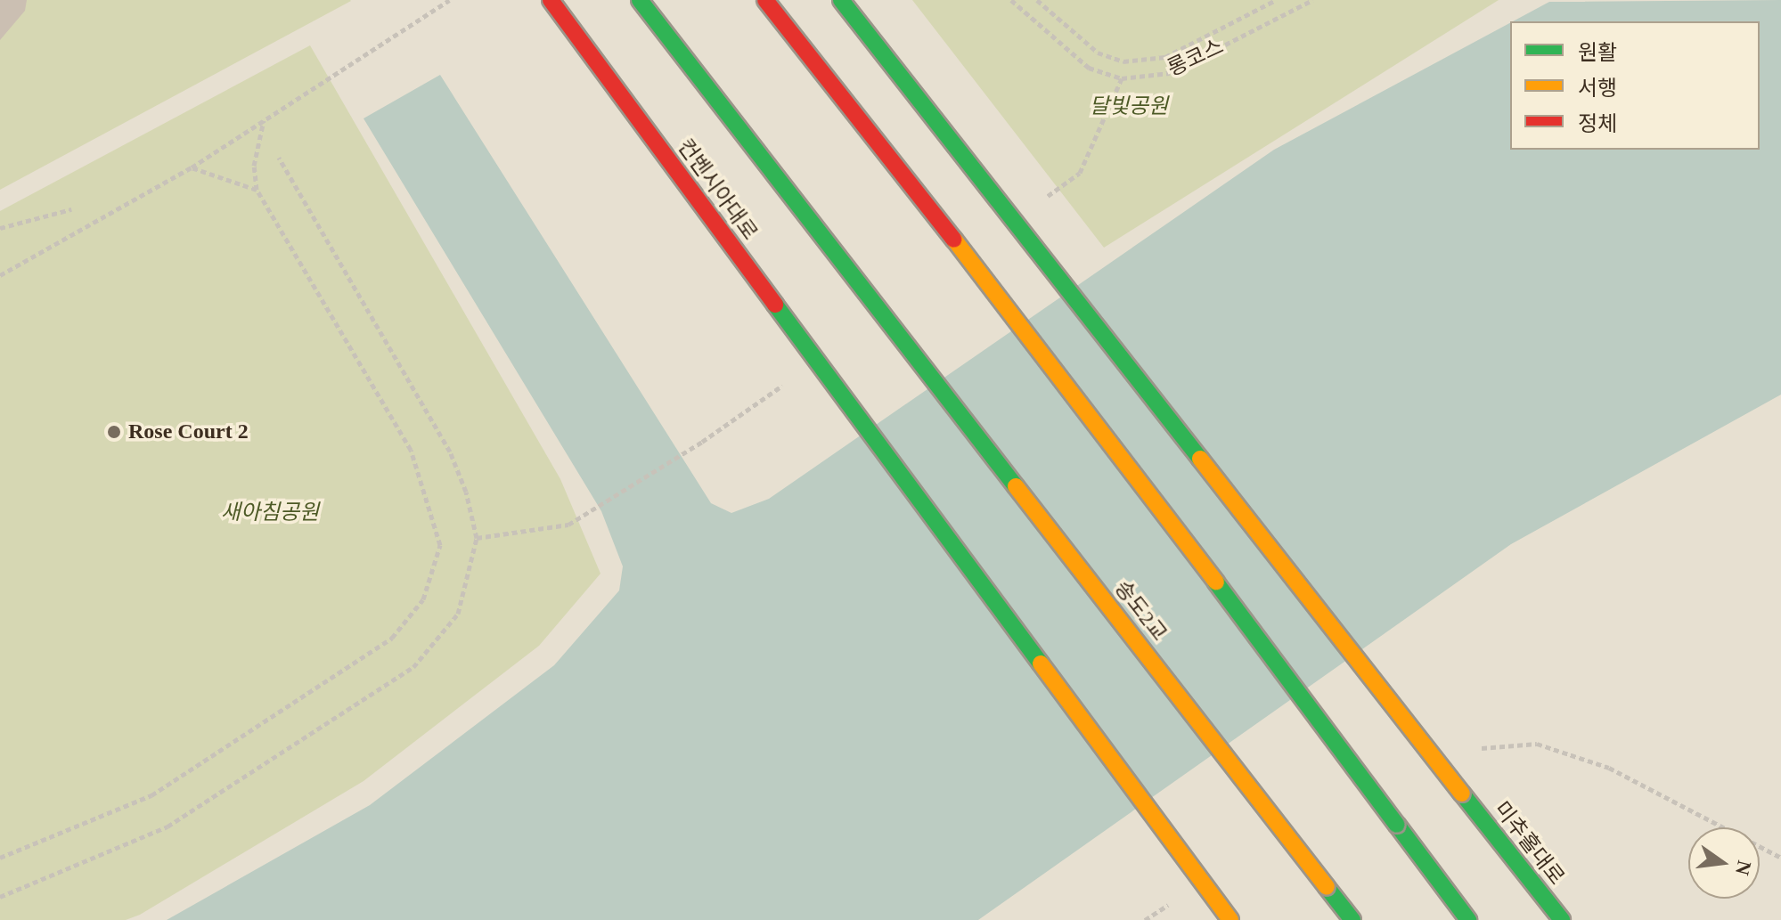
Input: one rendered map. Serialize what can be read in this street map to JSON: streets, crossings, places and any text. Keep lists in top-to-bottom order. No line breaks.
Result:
{"streets":{"main road":["컨벤시아대로","송도2교","미추홀대로"],"path":["롱코스"]},"parks":["달빛공원","새아침공원"],"places":["Rose Court 2"],"legend":["원활","서행","정체"],"north":"right"}
